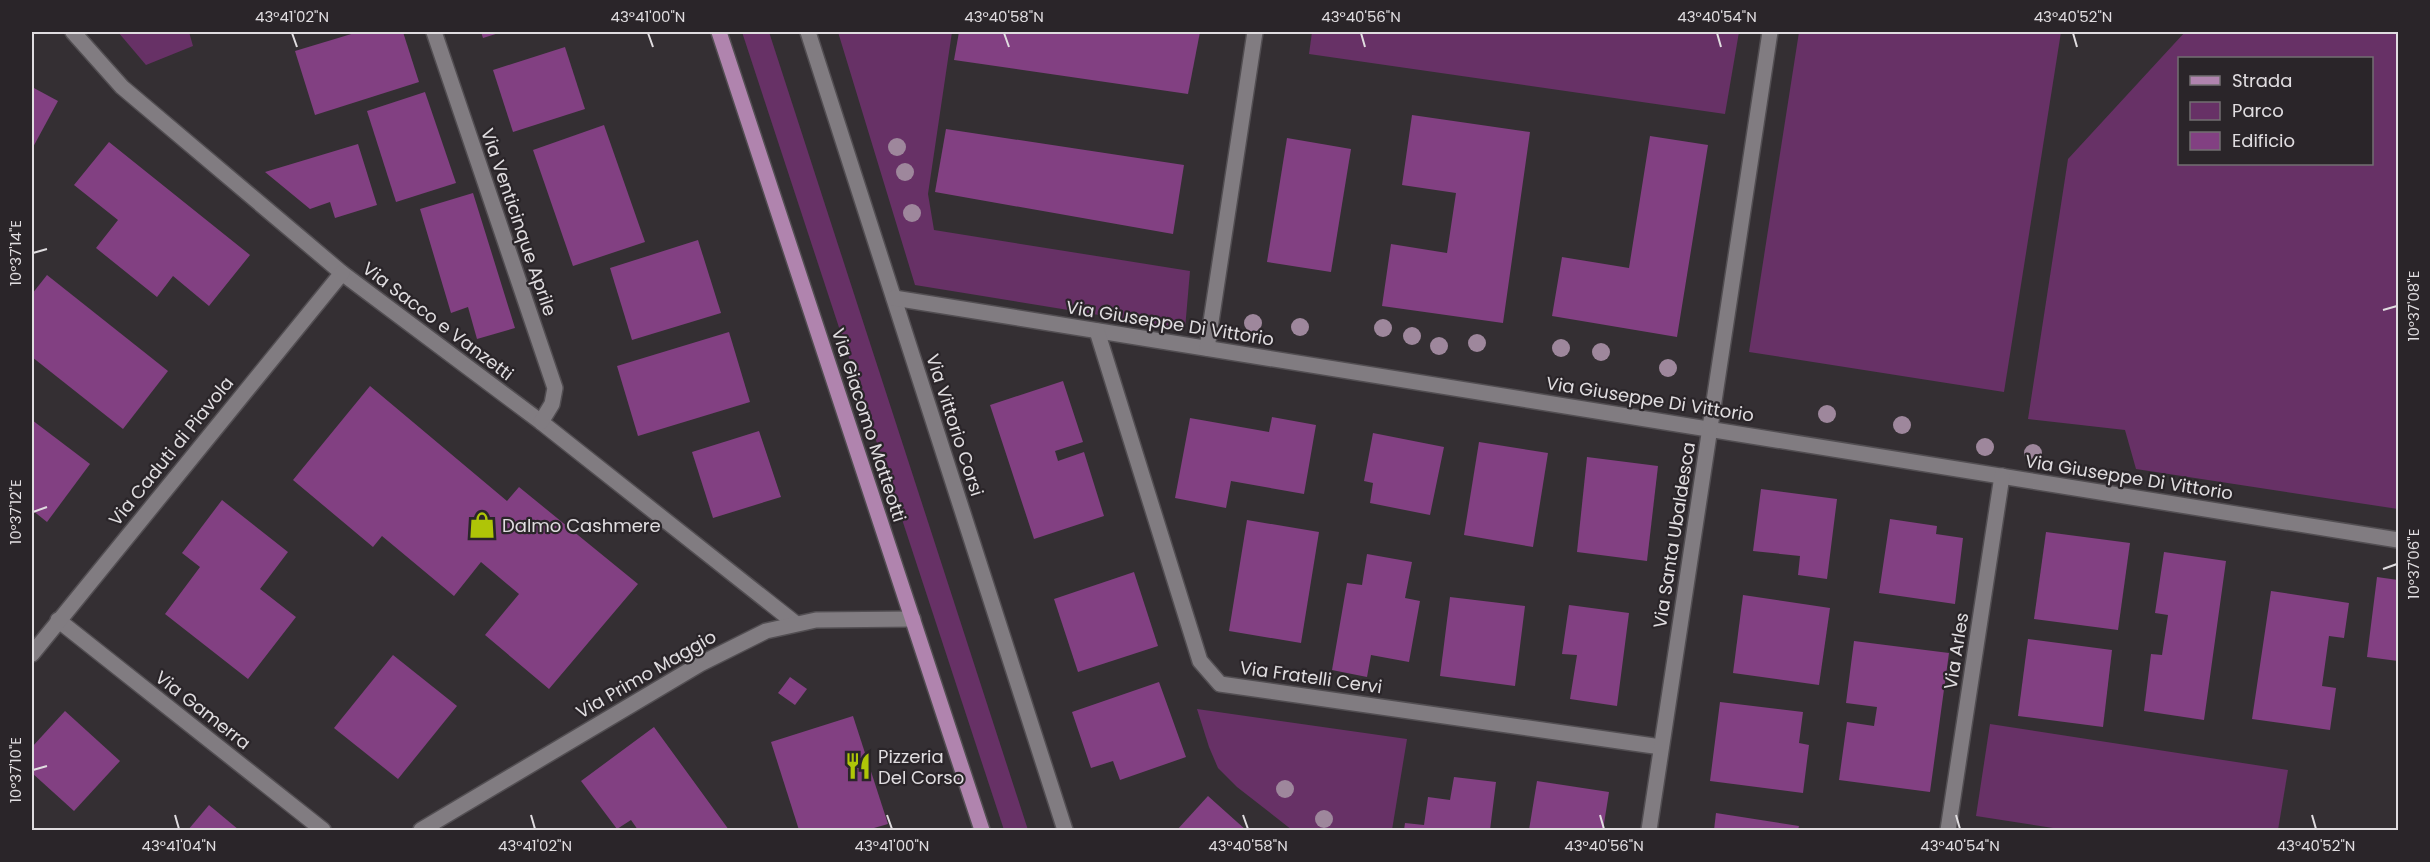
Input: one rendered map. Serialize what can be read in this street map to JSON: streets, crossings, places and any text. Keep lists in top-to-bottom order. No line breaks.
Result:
{"streets":{"main road":["Via Giacomo Matteotti"],"street":["Via Venticinque Aprile","Via Sacco e Vanzetti","Via Giuseppe Di Vittorio","Via Vittorio Corsi","Via Caduti di Piavola","Via Santa Ubaldesca","Via Arles","Via Primo Maggio","Via Fratelli Cervi","Via Gamerra"]},"crossings":[["Via Venticinque Aprile","Via Sacco e Vanzetti"],["Via Sacco e Vanzetti","Via Caduti di Piavola"],["Via Sacco e Vanzetti","Via Primo Maggio"],["Via Giuseppe Di Vittorio","Via Vittorio Corsi"],["Via Giuseppe Di Vittorio","Via Santa Ubaldesca"],["Via Giuseppe Di Vittorio","Via Arles"],["Via Giuseppe Di Vittorio","Via Fratelli Cervi"],["Via Giacomo Matteotti","Via Primo Maggio"],["Via Caduti di Piavola","Via Gamerra"],["Via Santa Ubaldesca","Via Fratelli Cervi"]],"places":{"shop":["Dalmo Cashmere"],"restaurant":["Pizzeria Del Corso"]},"legend":["Strada","Parco","Edificio"],"coordinates":["43°41'02\"N","43°41'00\"N","43°40'58\"N","43°40'56\"N","43°40'54\"N","43°40'52\"N","10°37'14\"E","10°37'08\"E","10°37'12\"E","10°37'06\"E","10°37'10\"E","43°41'04\"N"]}
